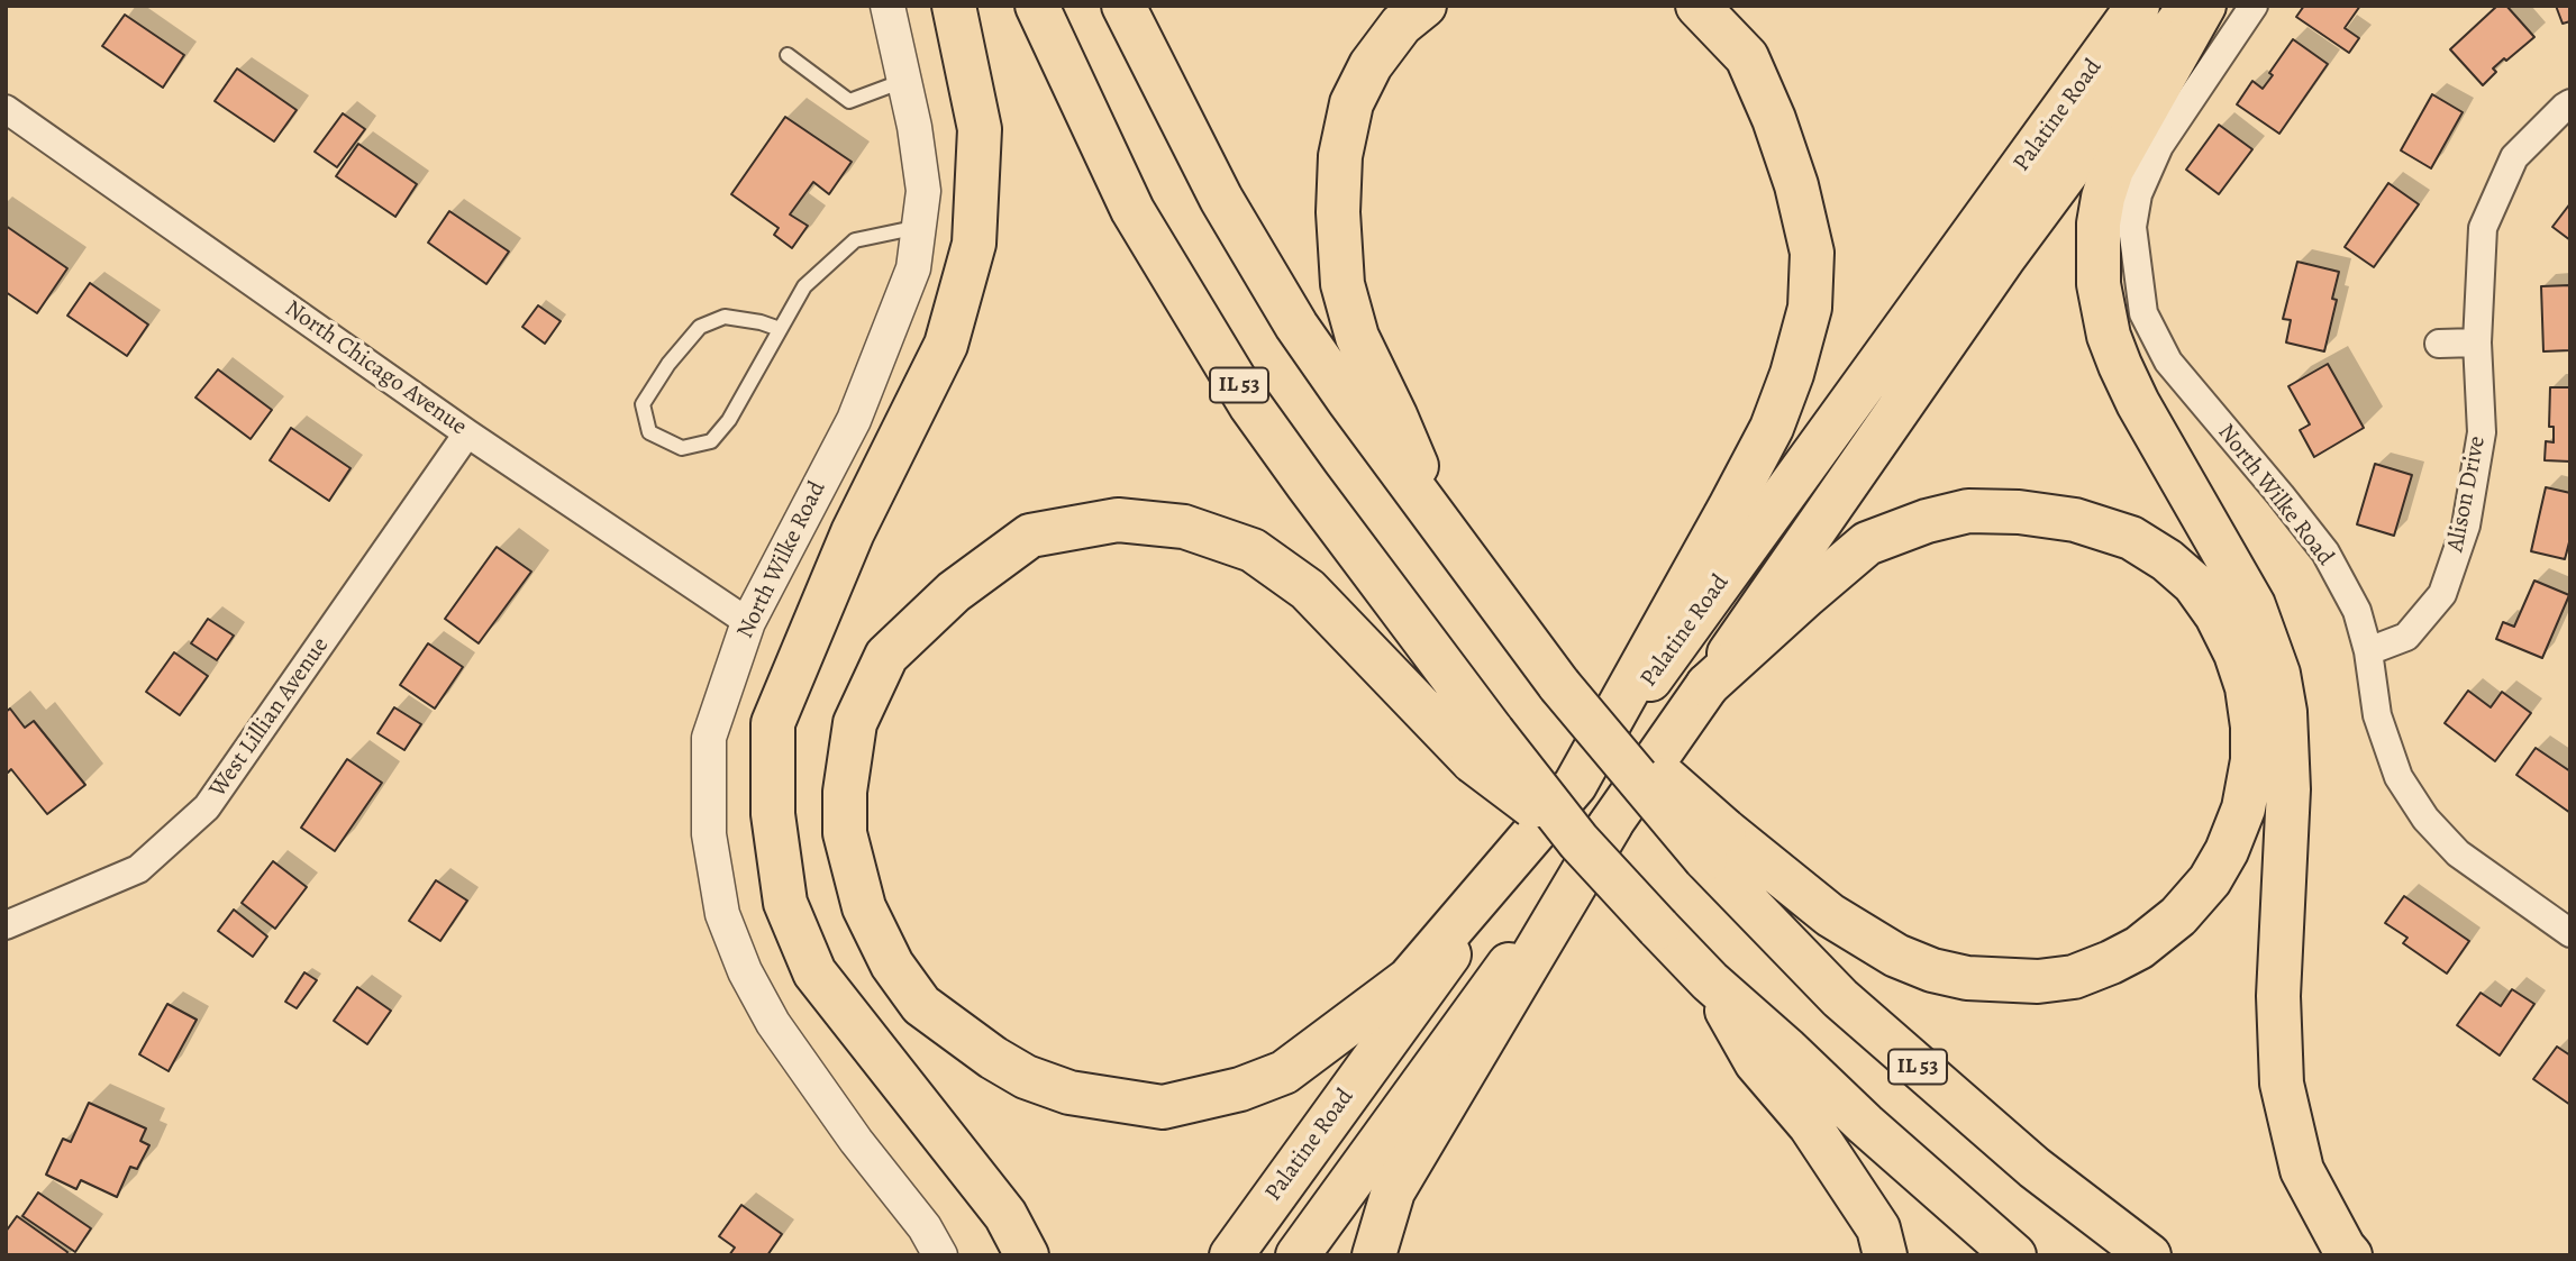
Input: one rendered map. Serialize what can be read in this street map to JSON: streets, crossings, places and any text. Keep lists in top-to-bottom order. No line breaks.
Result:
{"streets":{"main road":["Palatine Road","IL 53"],"street":["North Chicago Avenue","Alison Drive","North Wilke Road","West Lillian Avenue"]},"crossings":[["Palatine Road","IL 53"],["North Chicago Avenue","North Wilke Road"],["North Chicago Avenue","West Lillian Avenue"],["Alison Drive","North Wilke Road"]]}
